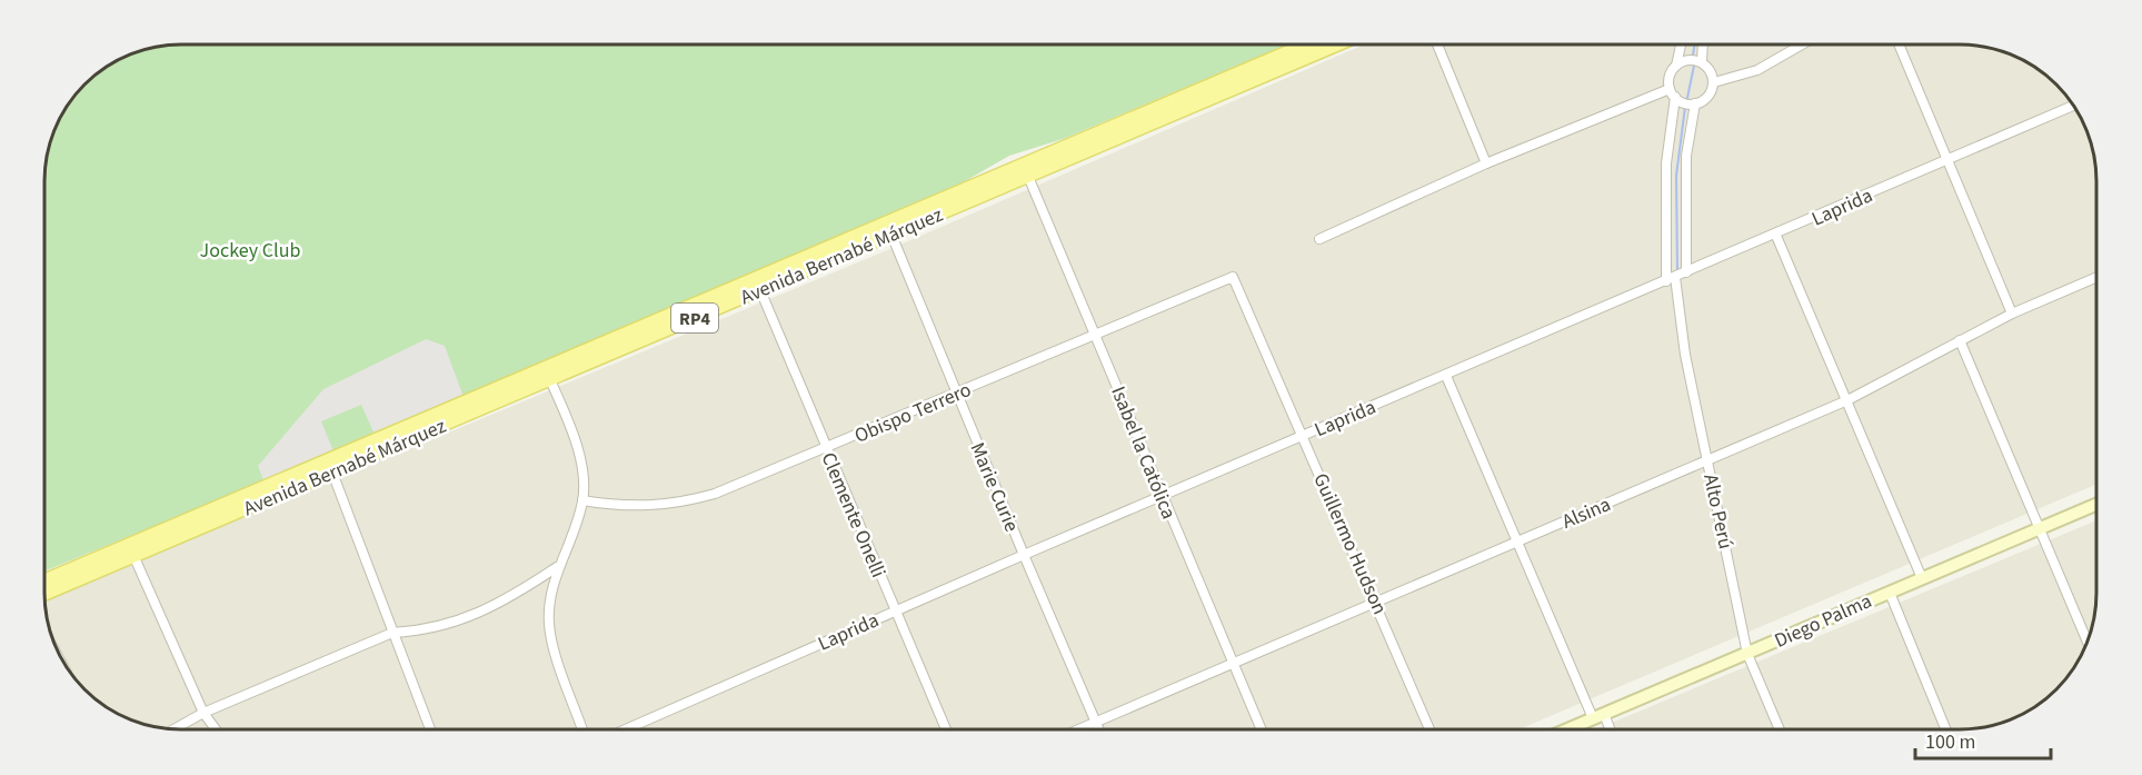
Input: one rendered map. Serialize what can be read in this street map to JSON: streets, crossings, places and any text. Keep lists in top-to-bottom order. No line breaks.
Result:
{"streets":{"main road":["Avenida Bernabé Márquez","RP4","Diego Palma"],"street":["Laprida","Obispo Terrero","Isabel la Católica","Marie Curie","Alto Perú","Alsina","Clemente Onelli","Guillermo Hudson"]},"crossings":[["Laprida","Isabel la Católica"],["Laprida","Marie Curie"],["Laprida","Alto Perú"],["Laprida","Clemente Onelli"],["Laprida","Guillermo Hudson"],["Avenida Bernabé Márquez","Isabel la Católica"],["Avenida Bernabé Márquez","Marie Curie"],["Avenida Bernabé Márquez","Clemente Onelli"],["Obispo Terrero","Isabel la Católica"],["Obispo Terrero","Marie Curie"],["Obispo Terrero","Clemente Onelli"],["Obispo Terrero","Guillermo Hudson"],["Isabel la Católica","Alsina"],["Marie Curie","Alsina"],["Alto Perú","Alsina"],["Alto Perú","Diego Palma"],["Alsina","Guillermo Hudson"]],"parks":["Jockey Club"],"scale_bar":"100 m"}
